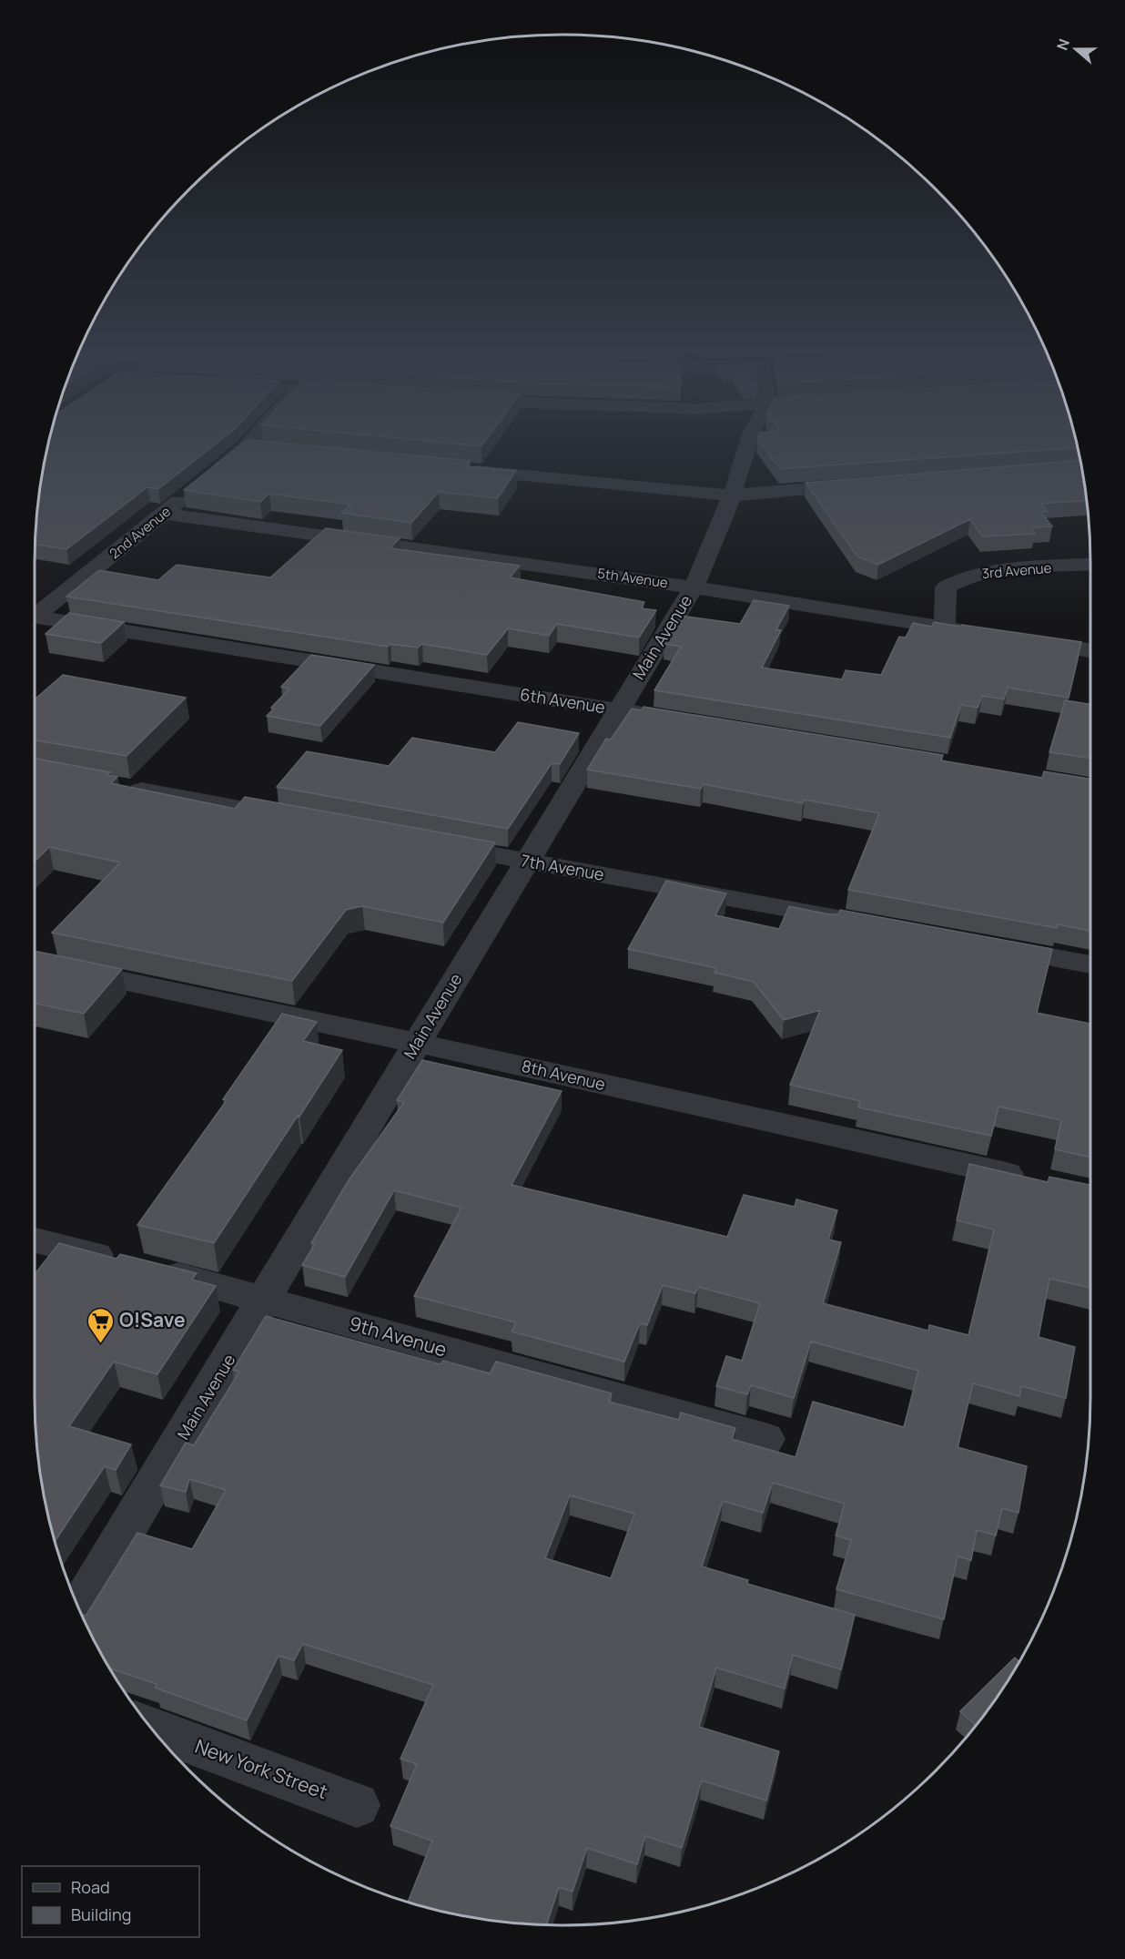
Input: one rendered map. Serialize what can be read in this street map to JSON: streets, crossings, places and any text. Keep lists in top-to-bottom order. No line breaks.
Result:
{"streets":{"street":["2nd Avenue","3rd Avenue","5th Avenue","Main Avenue","6th Avenue","7th Avenue","8th Avenue","9th Avenue","New York Street"]},"crossings":[["2nd Avenue","5th Avenue"],["3rd Avenue","5th Avenue"],["5th Avenue","Main Avenue"],["Main Avenue","6th Avenue"],["Main Avenue","7th Avenue"],["Main Avenue","8th Avenue"],["Main Avenue","9th Avenue"]],"places":{"supermarket":["O!Save"]},"legend":["Road","Building"],"north":"left"}
